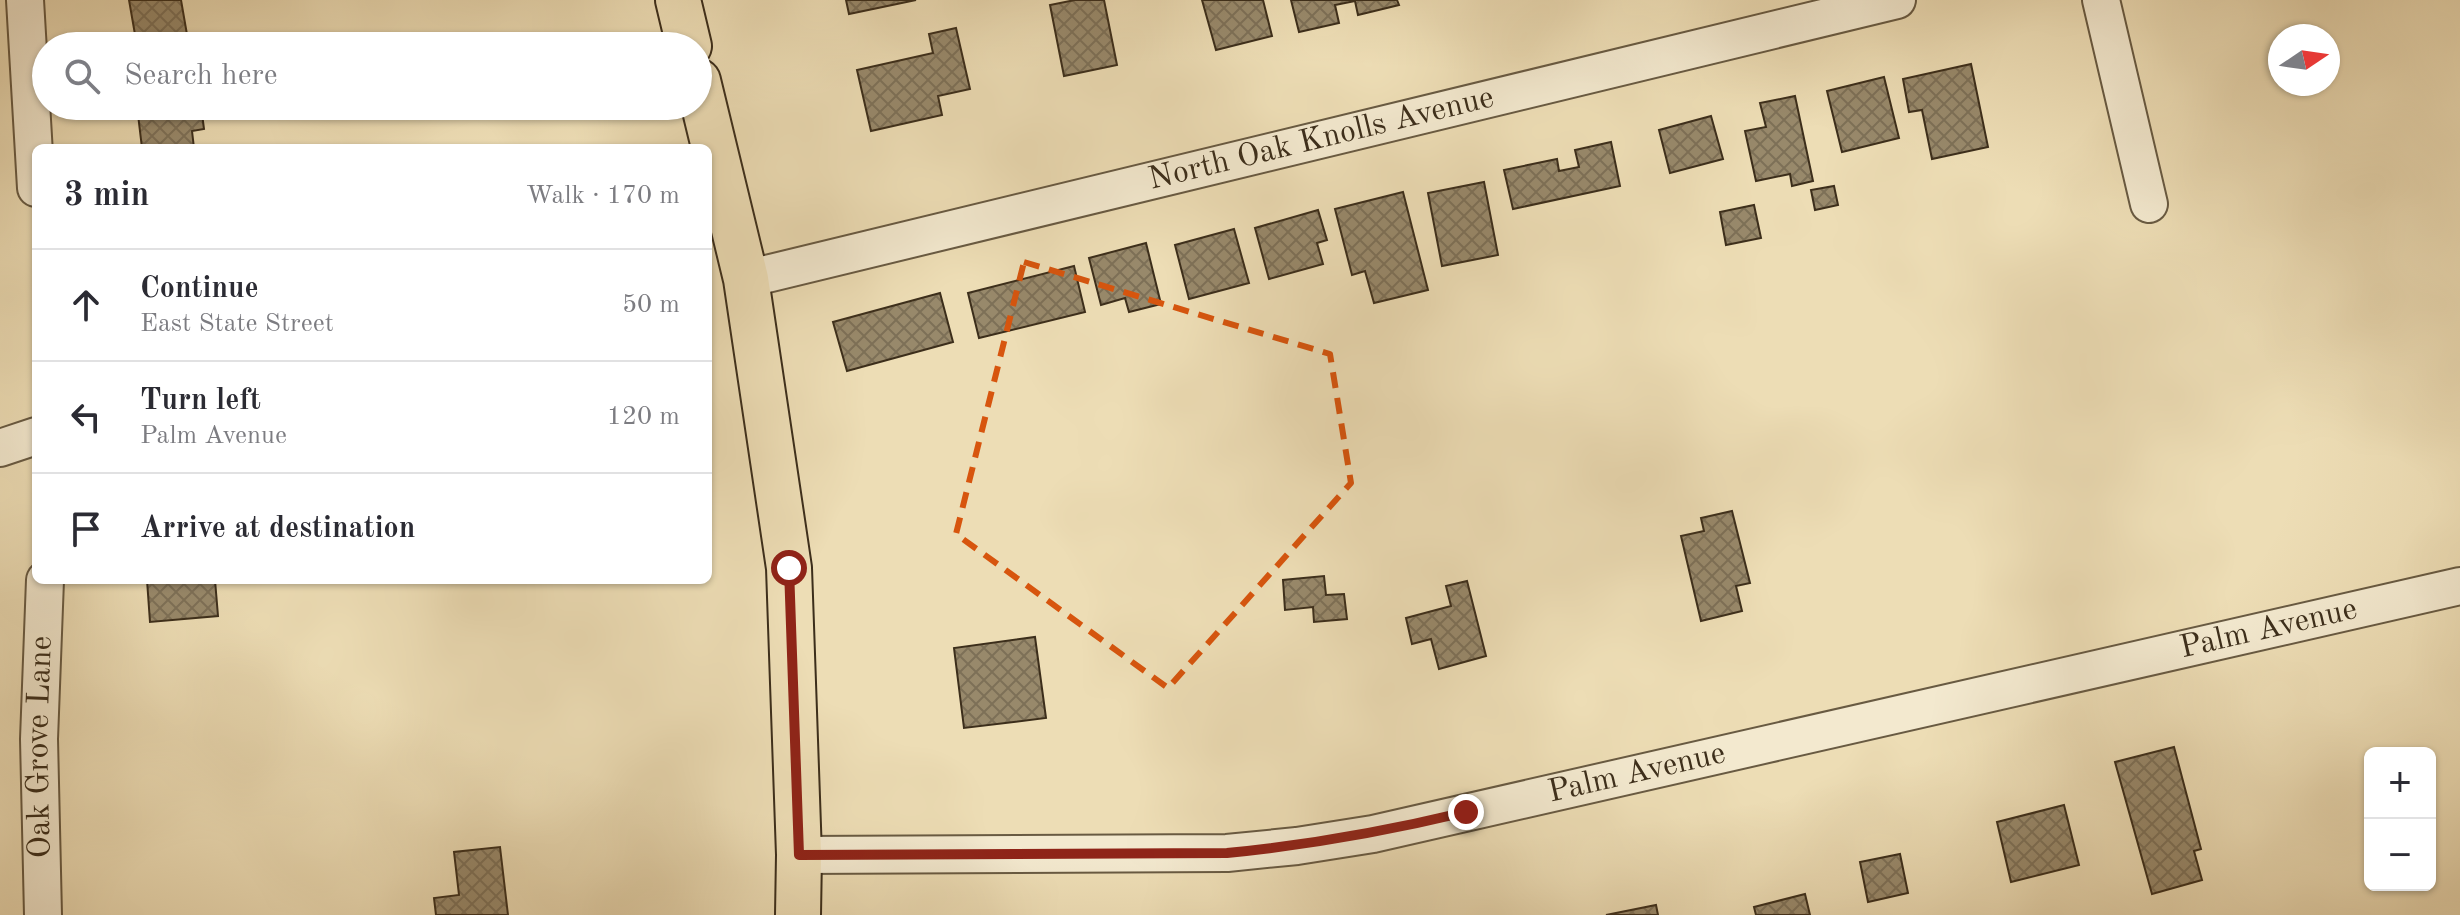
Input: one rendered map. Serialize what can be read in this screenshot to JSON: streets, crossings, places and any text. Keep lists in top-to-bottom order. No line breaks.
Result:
{"streets":{"street":["North Oak Knolls Avenue","Palm Avenue","Oak Grove Lane"]},"north":"right","page":{"search":"Search here","heading":["3 min","Walk · 170 m"],"list":[["Continue","East State Street","50 m"],["Turn left","Palm Avenue","120 m"],"Arrive at destination"],"map_buttons":["+","−"]}}
